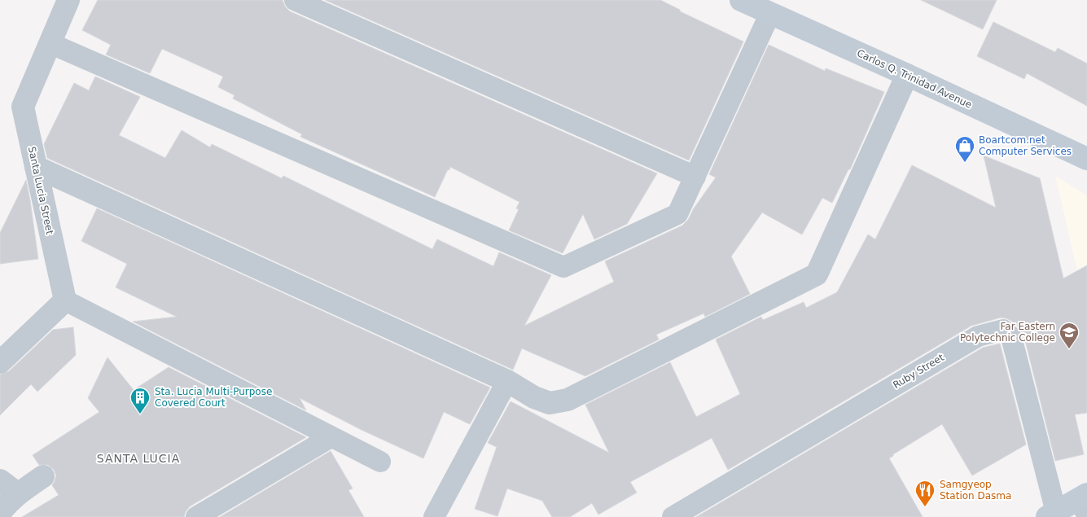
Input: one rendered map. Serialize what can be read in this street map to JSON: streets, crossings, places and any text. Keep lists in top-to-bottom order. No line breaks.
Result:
{"streets":{"main road":["Carlos Q. Trinidad Avenue"],"street":["Santa Lucia Street","Ruby Street"]},"districts":["SANTA LUCIA"],"places":{"shop":["Boartcom.net Computer Services"],"school or university":["Far Eastern Polytechnic College"],"building":["Sta. Lucia Multi-Purpose Covered Court"],"restaurant":["Samgyeop Station Dasma"]}}
